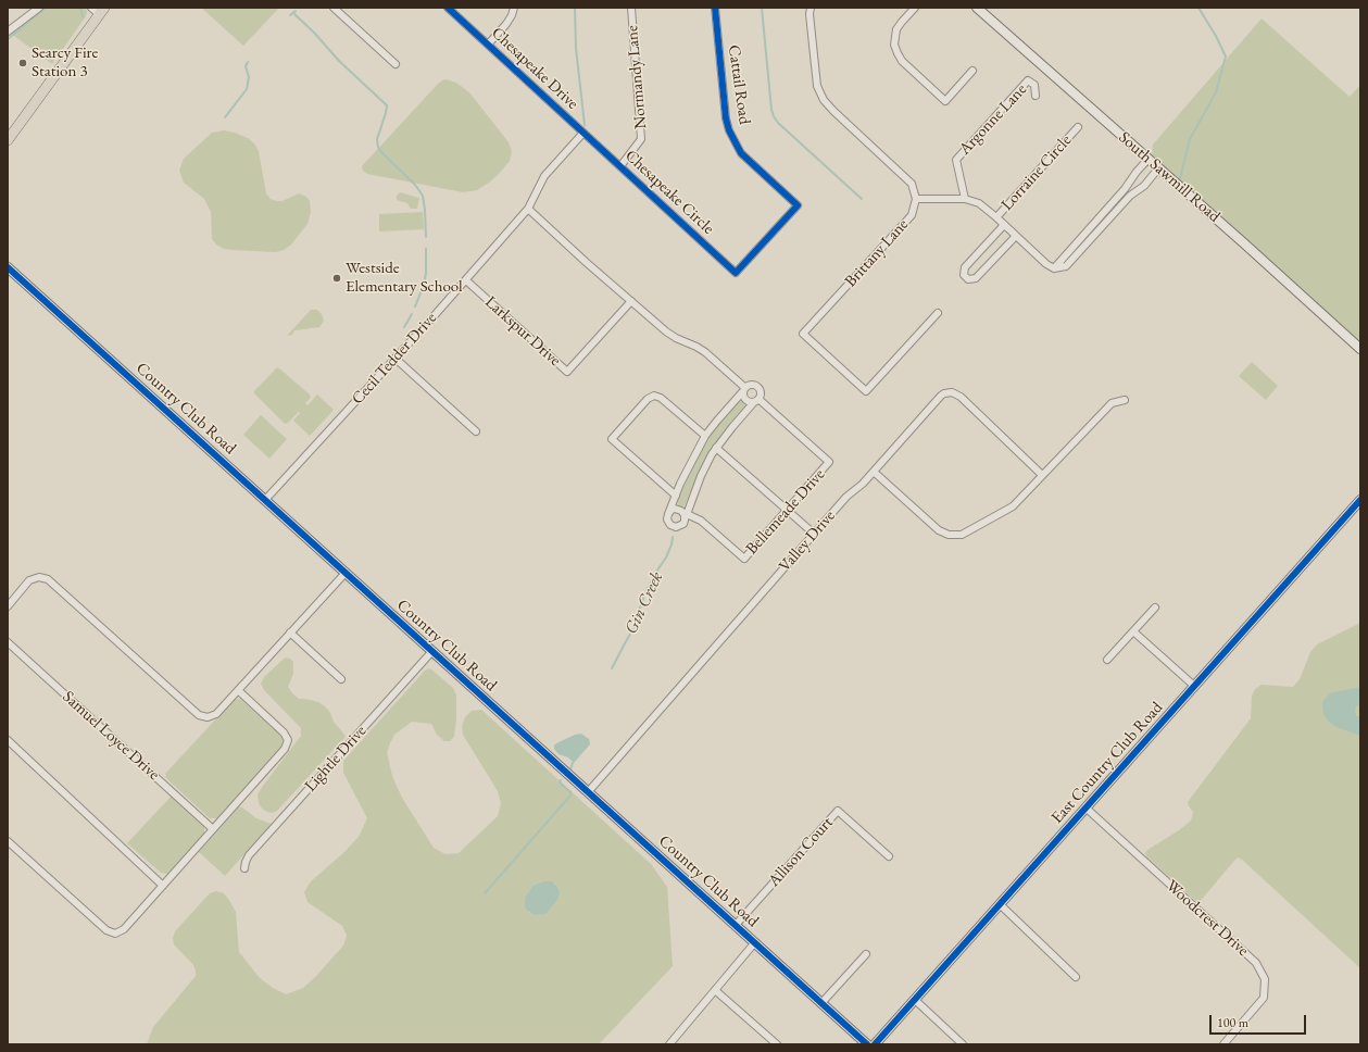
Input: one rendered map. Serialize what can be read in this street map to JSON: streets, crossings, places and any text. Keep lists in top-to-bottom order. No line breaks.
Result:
{"streets":{"street":["Chesapeake Drive","Normandy Lane","Cattail Road","Argonne Lane","Lorraine Circle","South Sawmill Road","Chesapeake Circle","Brittany Lane","Larkspur Drive","Cecil Tedder Drive","Country Club Road","Bellemeade Drive","Valley Drive","Samuel Loyce Drive","Lightle Drive","East Country Club Road","Allison Court","Woodcrest Drive"]},"crossings":[["Chesapeake Drive","Chesapeake Circle"],["Chesapeake Drive","Cecil Tedder Drive"],["Normandy Lane","Chesapeake Circle"],["Cattail Road","Chesapeake Circle"],["Chesapeake Circle","Cecil Tedder Drive"],["Larkspur Drive","Cecil Tedder Drive"],["Cecil Tedder Drive","Country Club Road"],["Country Club Road","Valley Drive"],["Country Club Road","Lightle Drive"],["Country Club Road","Allison Court"],["East Country Club Road","Woodcrest Drive"]],"water":["Gin Creek"],"places":["Searcy Fire Station 3","Westside Elementary School"],"scale_bar":"100 m"}
